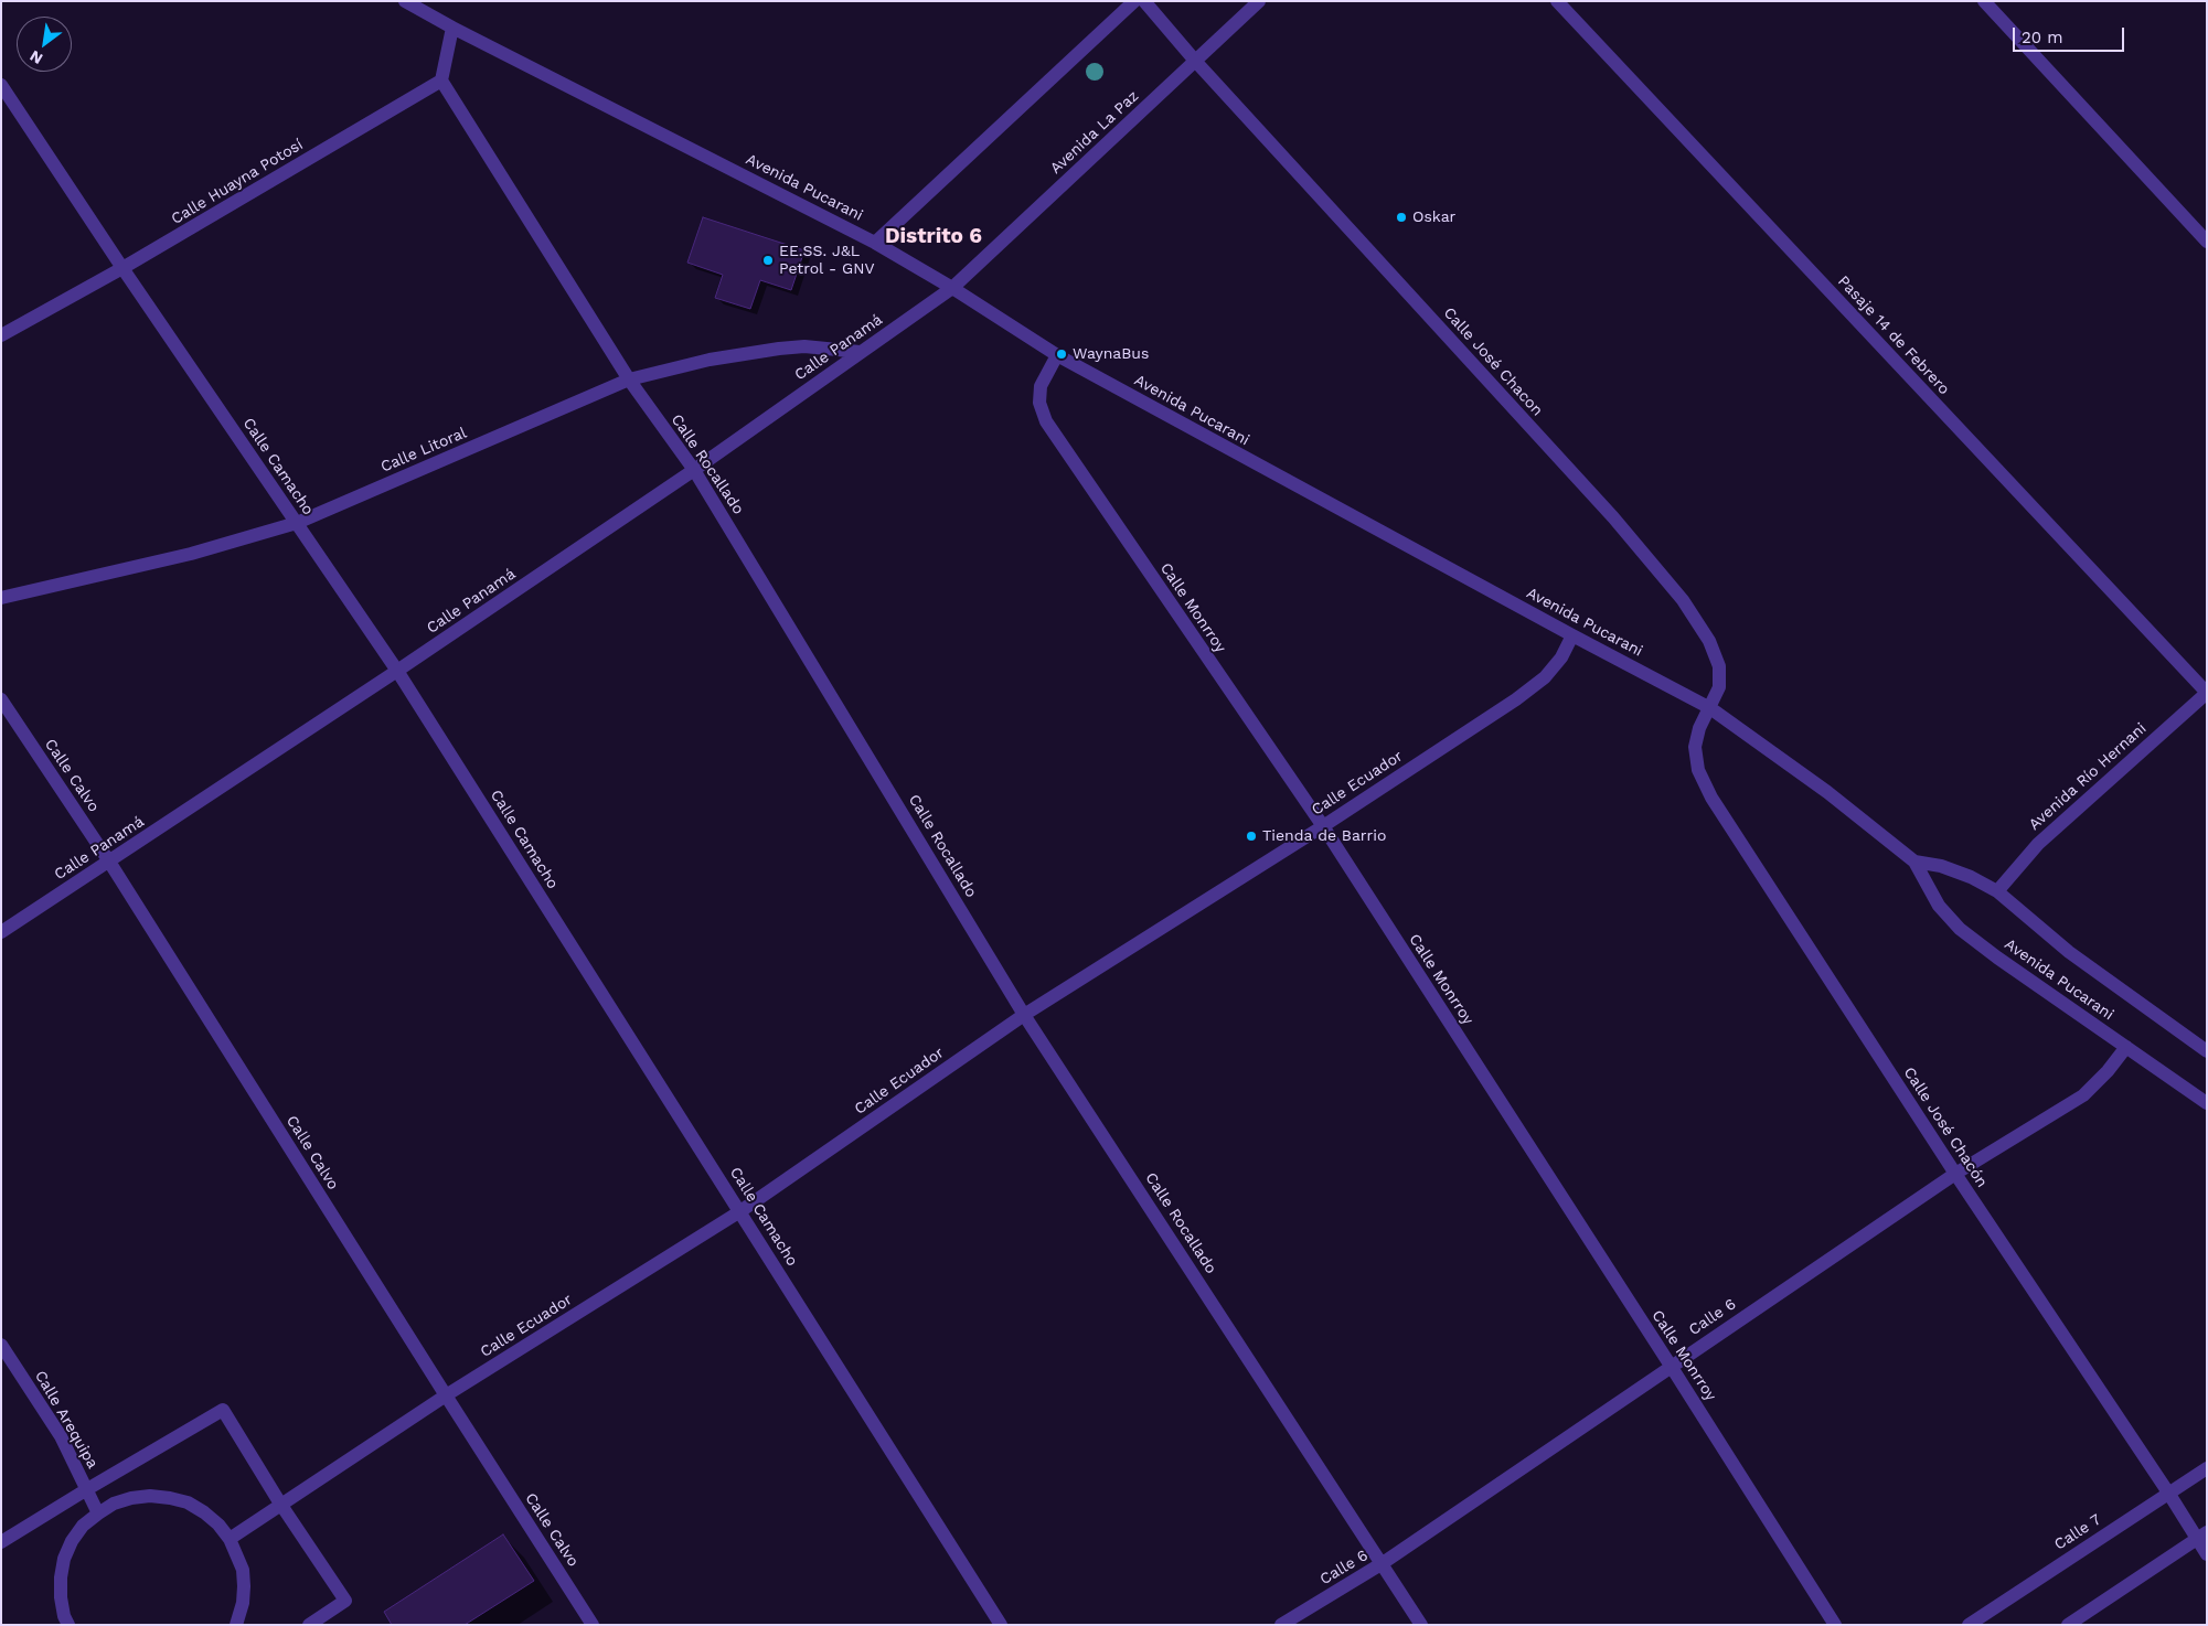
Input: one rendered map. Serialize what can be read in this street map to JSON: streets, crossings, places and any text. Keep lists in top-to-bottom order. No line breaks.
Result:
{"streets":{"street":["Avenida La Paz","Calle Huayna Potosí","Avenida Pucarani","Pasaje 14 de Febrero","Calle Panamá","Calle José Chacon","Calle Litoral","Calle Rocallado","Calle Camacho","Calle Monrroy","Calle Calvo","Avenida Río Hernani","Calle Ecuador","Calle José Chacón","Calle 6","Calle Arequipa","Calle 7"]},"crossings":[["Avenida La Paz","Avenida Pucarani"],["Avenida La Paz","Calle Panamá"],["Avenida La Paz","Calle José Chacon"],["Calle Huayna Potosí","Calle Rocallado"],["Calle Huayna Potosí","Calle Camacho"],["Avenida Pucarani","Calle Panamá"],["Avenida Pucarani","Calle José Chacon"],["Avenida Pucarani","Calle Monrroy"],["Avenida Pucarani","Avenida Río Hernani"],["Avenida Pucarani","Calle Ecuador"],["Avenida Pucarani","Calle José Chacón"],["Avenida Pucarani","Calle 6"],["Pasaje 14 de Febrero","Avenida Río Hernani"],["Calle Panamá","Calle Litoral"],["Calle Panamá","Calle Rocallado"],["Calle Panamá","Calle Camacho"],["Calle Panamá","Calle Calvo"],["Calle José Chacon","Calle José Chacón"],["Calle Litoral","Calle Rocallado"],["Calle Litoral","Calle Camacho"],["Calle Rocallado","Calle Ecuador"],["Calle Rocallado","Calle 6"],["Calle Camacho","Calle Ecuador"],["Calle Monrroy","Calle Ecuador"],["Calle Monrroy","Calle 6"],["Calle Calvo","Calle Ecuador"],["Calle José Chacón","Calle 6"],["Calle José Chacón","Calle 7"]],"districts":["Distrito 6"],"places":["Oskar","EE.SS. J&L Petrol - GNV","WaynaBus","Tienda de Barrio"],"scale_bar":"20 m","north":"bottom left"}
